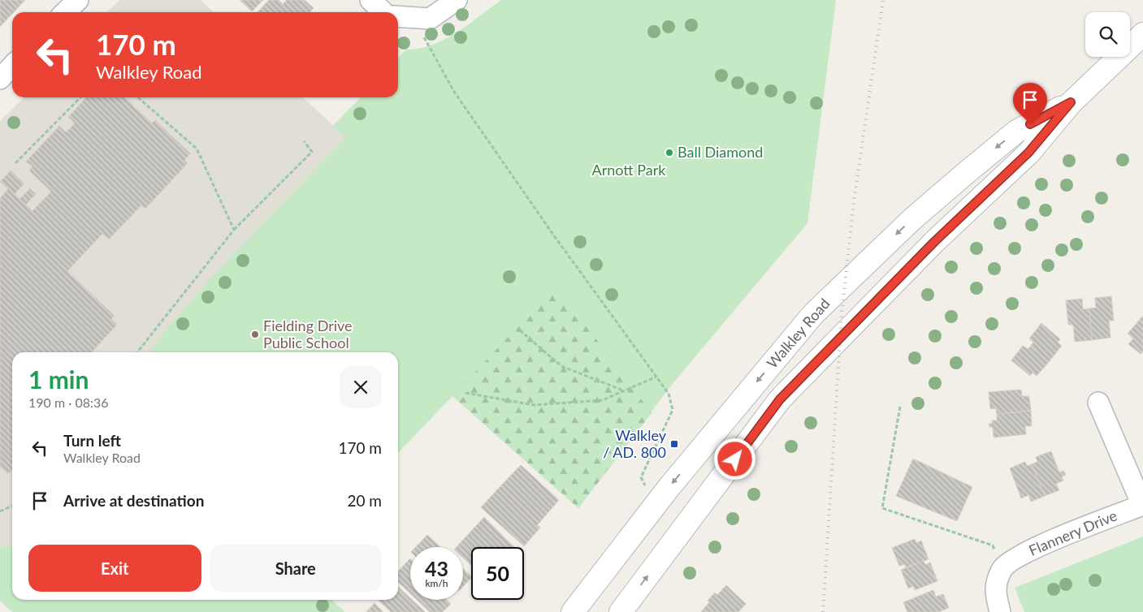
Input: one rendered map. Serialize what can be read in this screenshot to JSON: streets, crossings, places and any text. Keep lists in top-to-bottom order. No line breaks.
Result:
{"streets":{"main road":["Walkley Road"],"street":["Flannery Drive"]},"parks":["Arnott Park"],"places":{"other":["Ball Diamond","Fielding Drive Public School"],"transit":["Walkley / AD. 800"]},"page":{"turn":["170 m","Walkley Road"],"heading":["1 min","190 m · 08:36"],"list":[{"name":"Turn left","note":"Walkley Road","value":"170 m"},{"name":"Arrive at destination","value":"20 m"}],"buttons":["Exit","Share"],"speed":"43 km/h","limit":"50"}}
